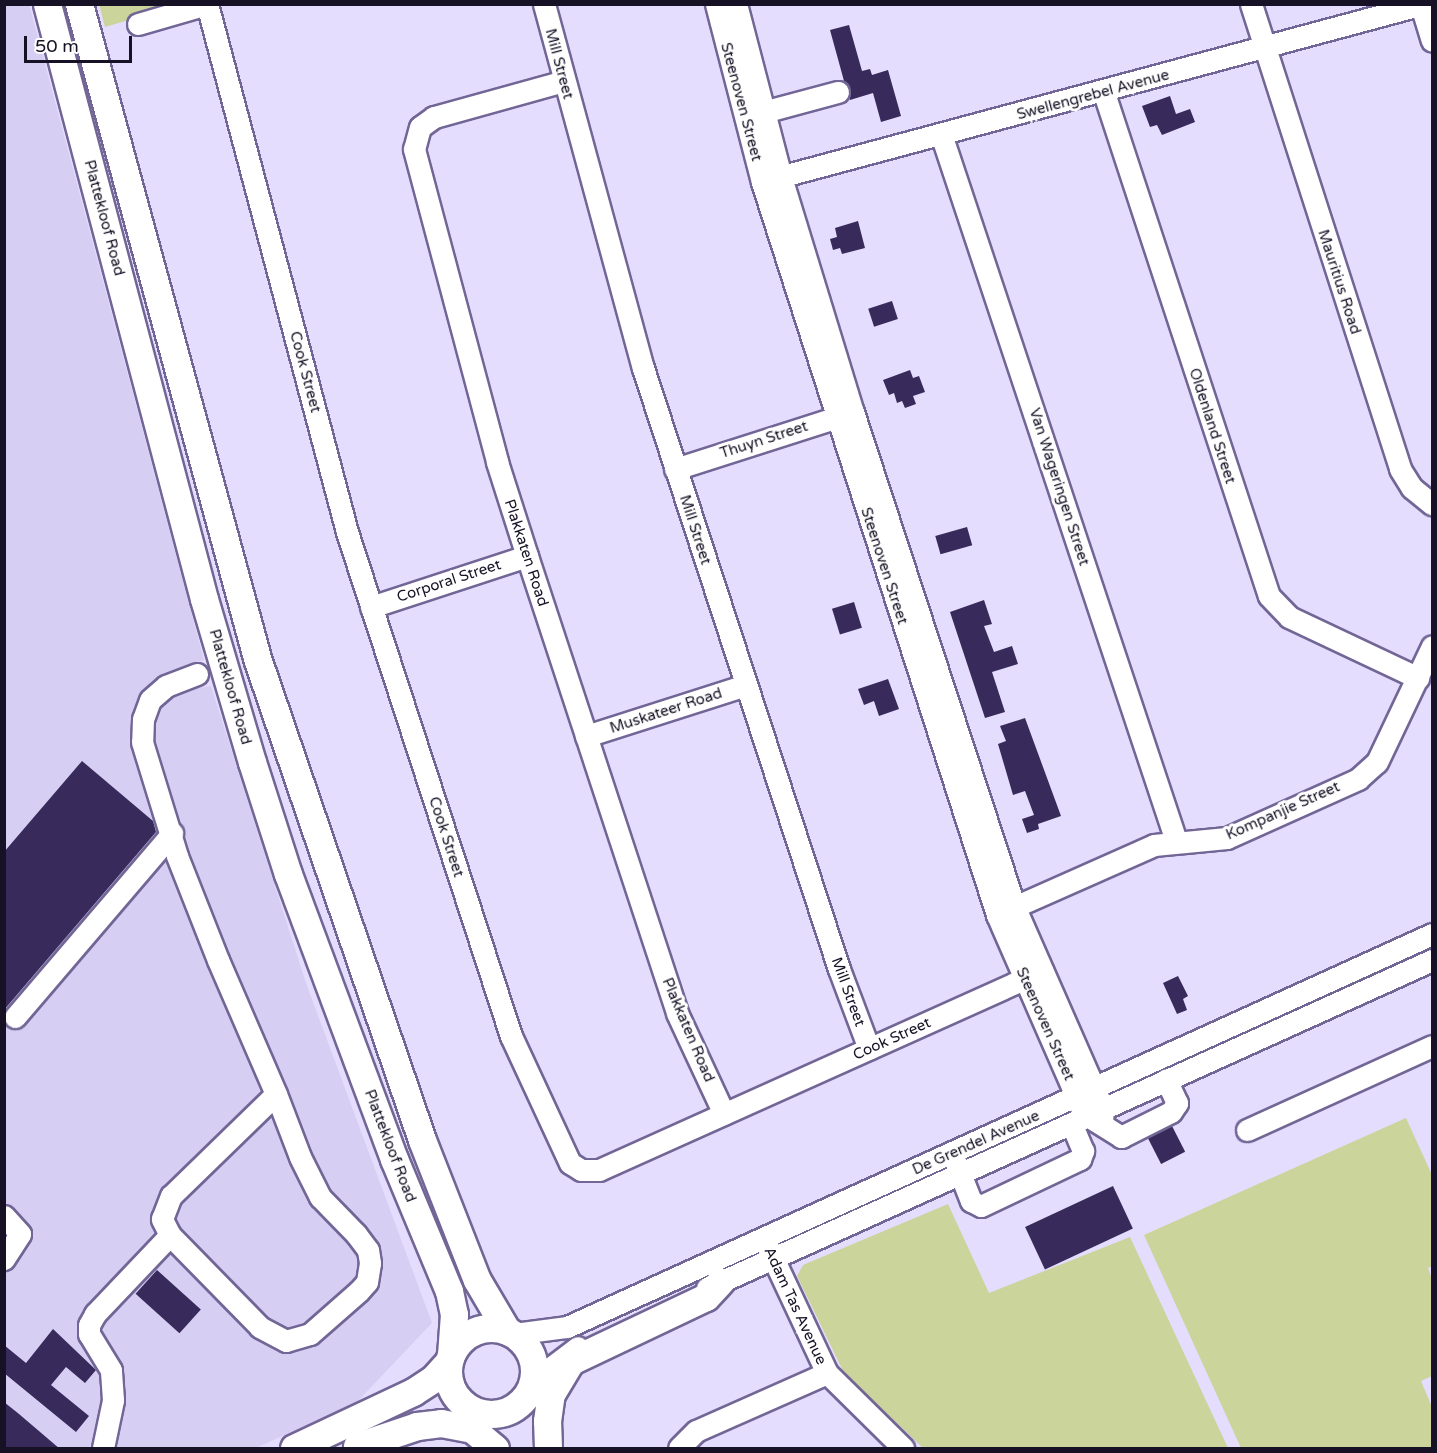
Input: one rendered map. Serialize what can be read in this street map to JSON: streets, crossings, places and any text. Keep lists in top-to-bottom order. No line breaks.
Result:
{"streets":{"main road":["Plattekloof Road"],"street":["Mill Street","Swellengrebel Avenue","Steenoven Street","Mauritius Road","Cook Street","Oldenland Street","Thuyn Street","Van Wageringen Street","Plakkaten Road","Corporal Street","Muskateer Road","Kompanjie Street","De Grendel Avenue","Adam Tas Avenue"]},"crossings":[["Mill Street","Cook Street"],["Mill Street","Thuyn Street"],["Mill Street","Plakkaten Road"],["Mill Street","Muskateer Road"],["Swellengrebel Avenue","Steenoven Street"],["Swellengrebel Avenue","Mauritius Road"],["Swellengrebel Avenue","Oldenland Street"],["Swellengrebel Avenue","Van Wageringen Street"],["Steenoven Street","Cook Street"],["Steenoven Street","Thuyn Street"],["Steenoven Street","Kompanjie Street"],["Steenoven Street","De Grendel Avenue"],["Plattekloof Road","De Grendel Avenue"],["Cook Street","Plakkaten Road"],["Cook Street","Corporal Street"],["Oldenland Street","Kompanjie Street"],["Van Wageringen Street","Kompanjie Street"],["Plakkaten Road","Corporal Street"],["Plakkaten Road","Muskateer Road"],["De Grendel Avenue","Adam Tas Avenue"]],"scale_bar":"50 m"}
